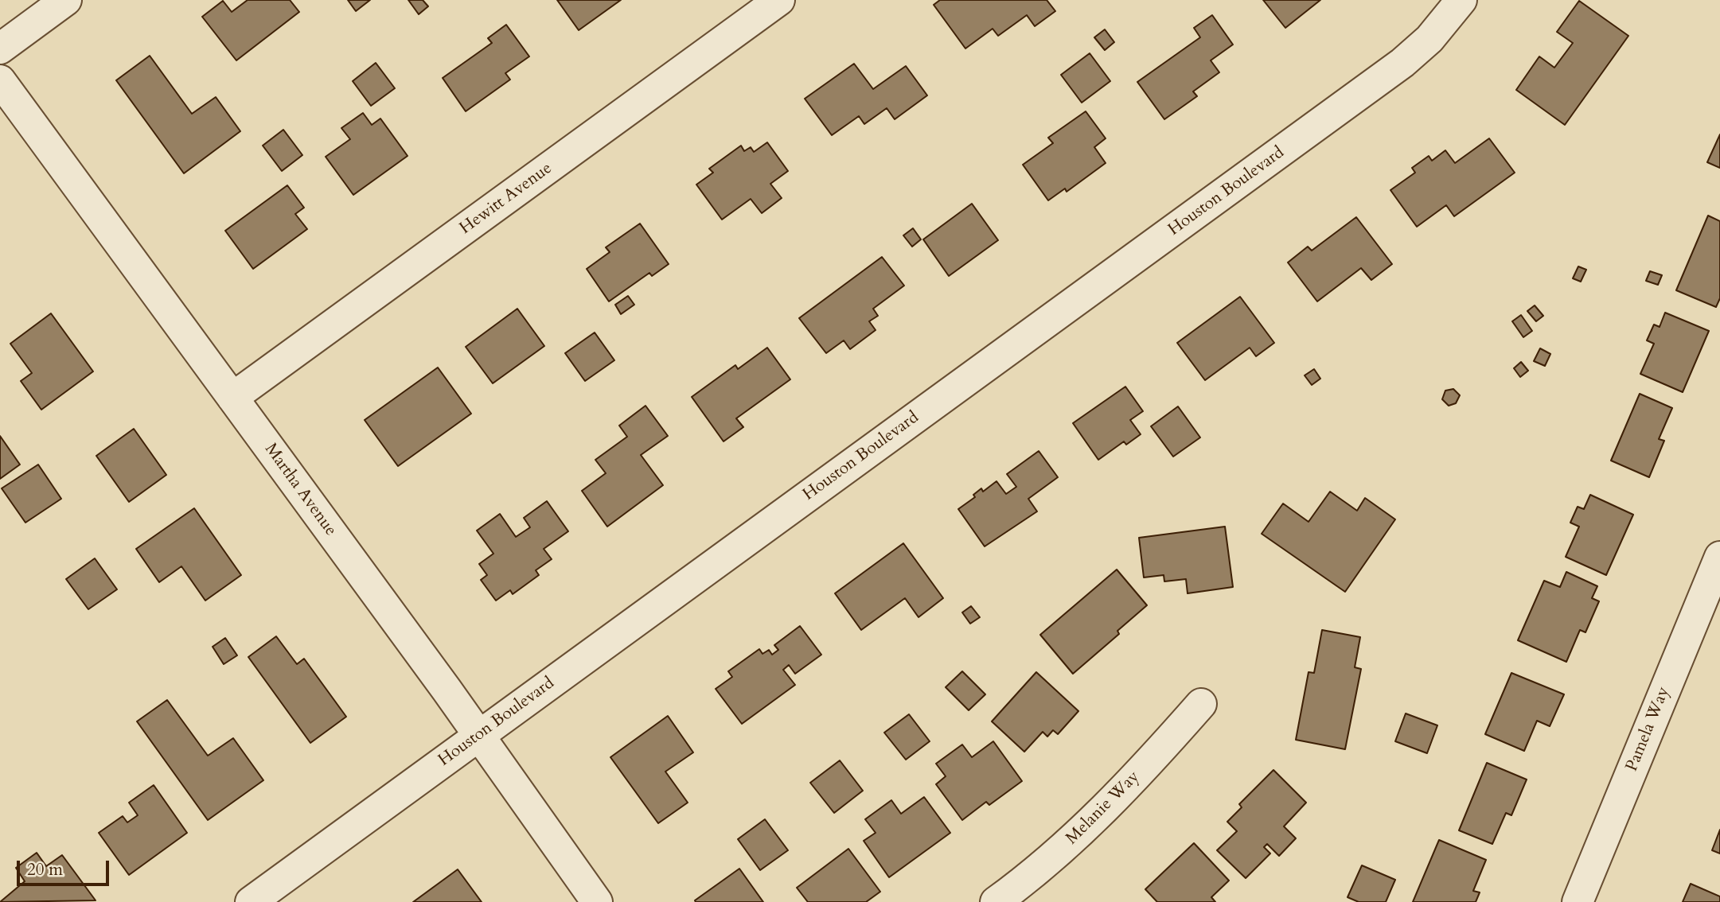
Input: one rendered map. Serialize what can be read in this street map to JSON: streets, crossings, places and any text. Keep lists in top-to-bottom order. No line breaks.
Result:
{"streets":{"street":["Houston Boulevard","Hewitt Avenue","Martha Avenue","Pamela Way","Melanie Way"]},"crossings":[["Houston Boulevard","Martha Avenue"],["Hewitt Avenue","Martha Avenue"]],"scale_bar":"20 m"}
